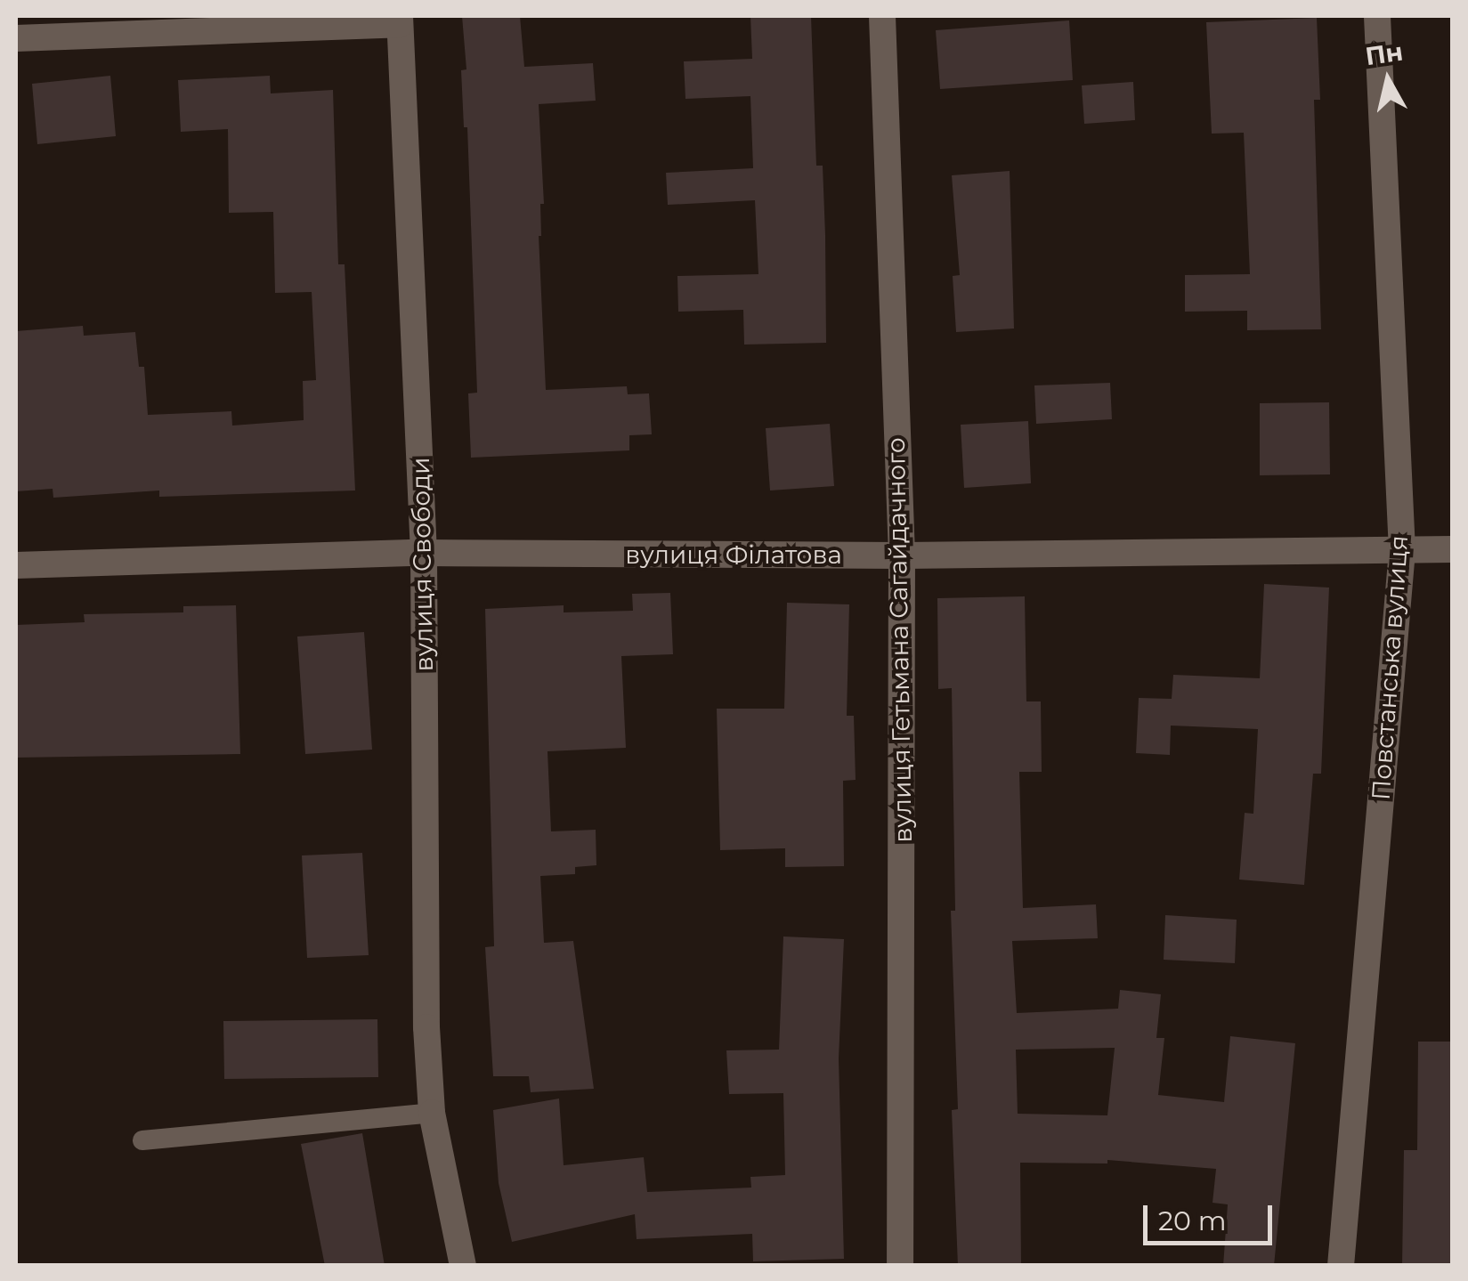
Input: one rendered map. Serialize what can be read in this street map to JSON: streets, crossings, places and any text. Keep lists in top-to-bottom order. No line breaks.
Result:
{"streets":{"street":["вулиця Філатова","вулиця Свободи","вулиця Гетьмана Сагайдачного","Повстанська вулиця"]},"crossings":[["вулиця Філатова","вулиця Свободи"],["вулиця Філатова","вулиця Гетьмана Сагайдачного"],["вулиця Філатова","Повстанська вулиця"]],"scale_bar":"20 m","north":"top"}
